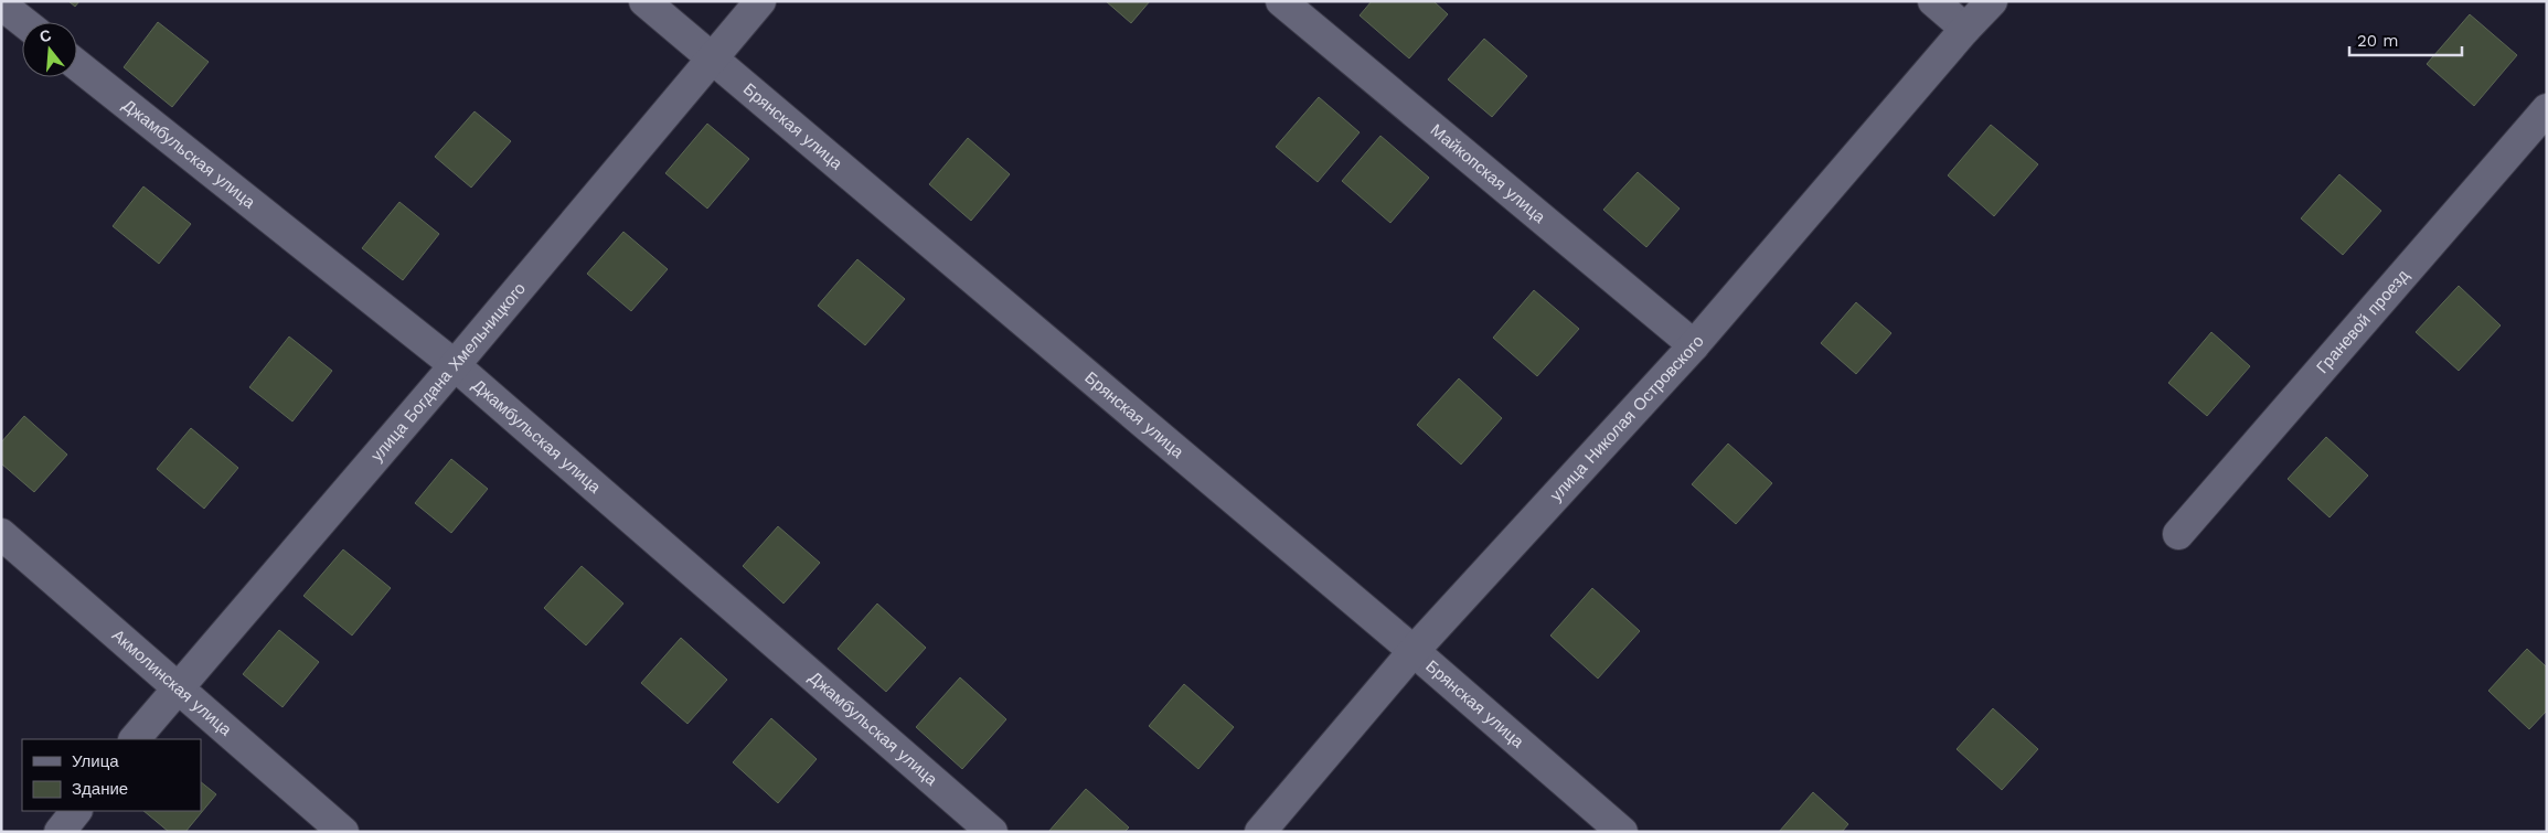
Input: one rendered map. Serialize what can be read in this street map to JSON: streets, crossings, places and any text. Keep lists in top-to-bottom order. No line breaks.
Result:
{"streets":{"street":["Брянская улица","Джамбульская улица","Майкопская улица","Граневой проезд","улица Богдана Хмельницкого","улица Николая Островского","Акмолинская улица"]},"crossings":[["Брянская улица","улица Богдана Хмельницкого"],["Брянская улица","улица Николая Островского"],["Джамбульская улица","улица Богдана Хмельницкого"],["Майкопская улица","улица Николая Островского"],["улица Богдана Хмельницкого","Акмолинская улица"]],"legend":["Улица","Здание"],"scale_bar":"20 m","north":"top"}
